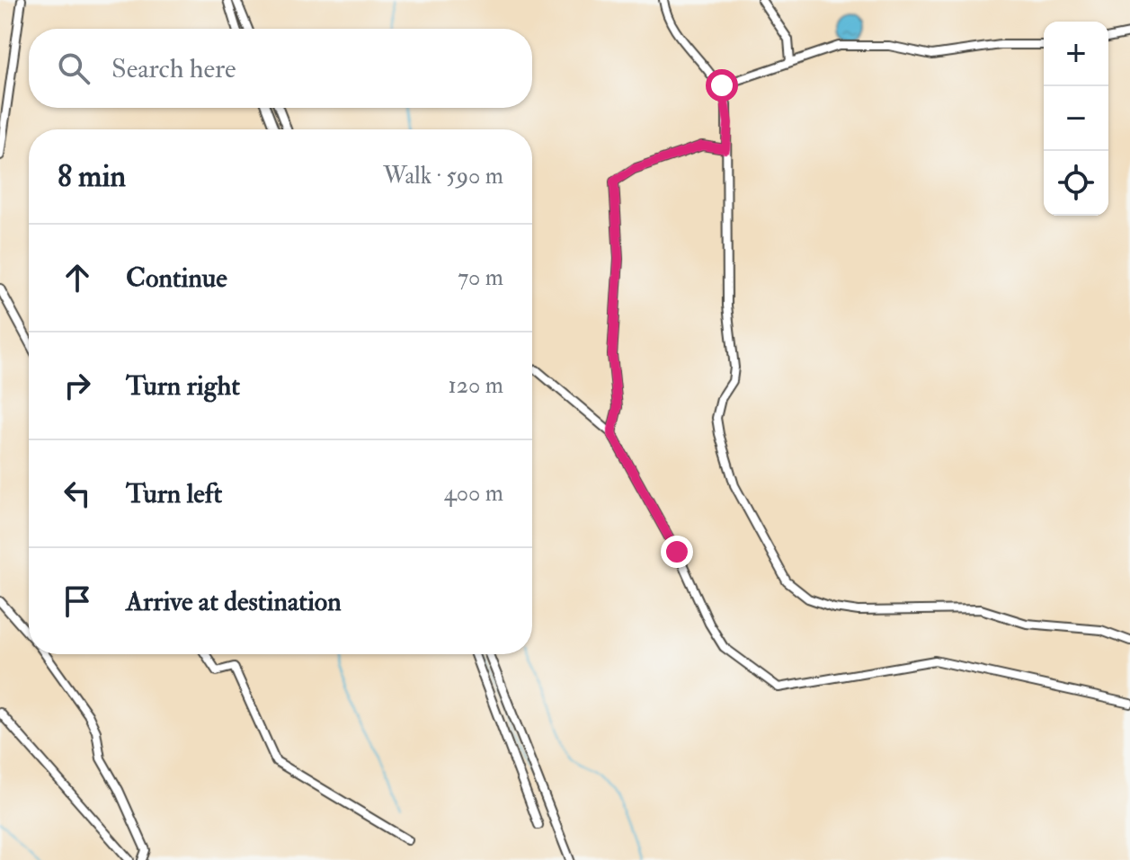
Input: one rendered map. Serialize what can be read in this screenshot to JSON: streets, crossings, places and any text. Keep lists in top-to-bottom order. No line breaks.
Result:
{"page":{"map_buttons":["+","−"],"search":"Search here","heading":["8 min","Walk · 590 m"],"list":[["Continue","70 m"],["Turn right","120 m"],["Turn left","400 m"],"Arrive at destination"]}}
